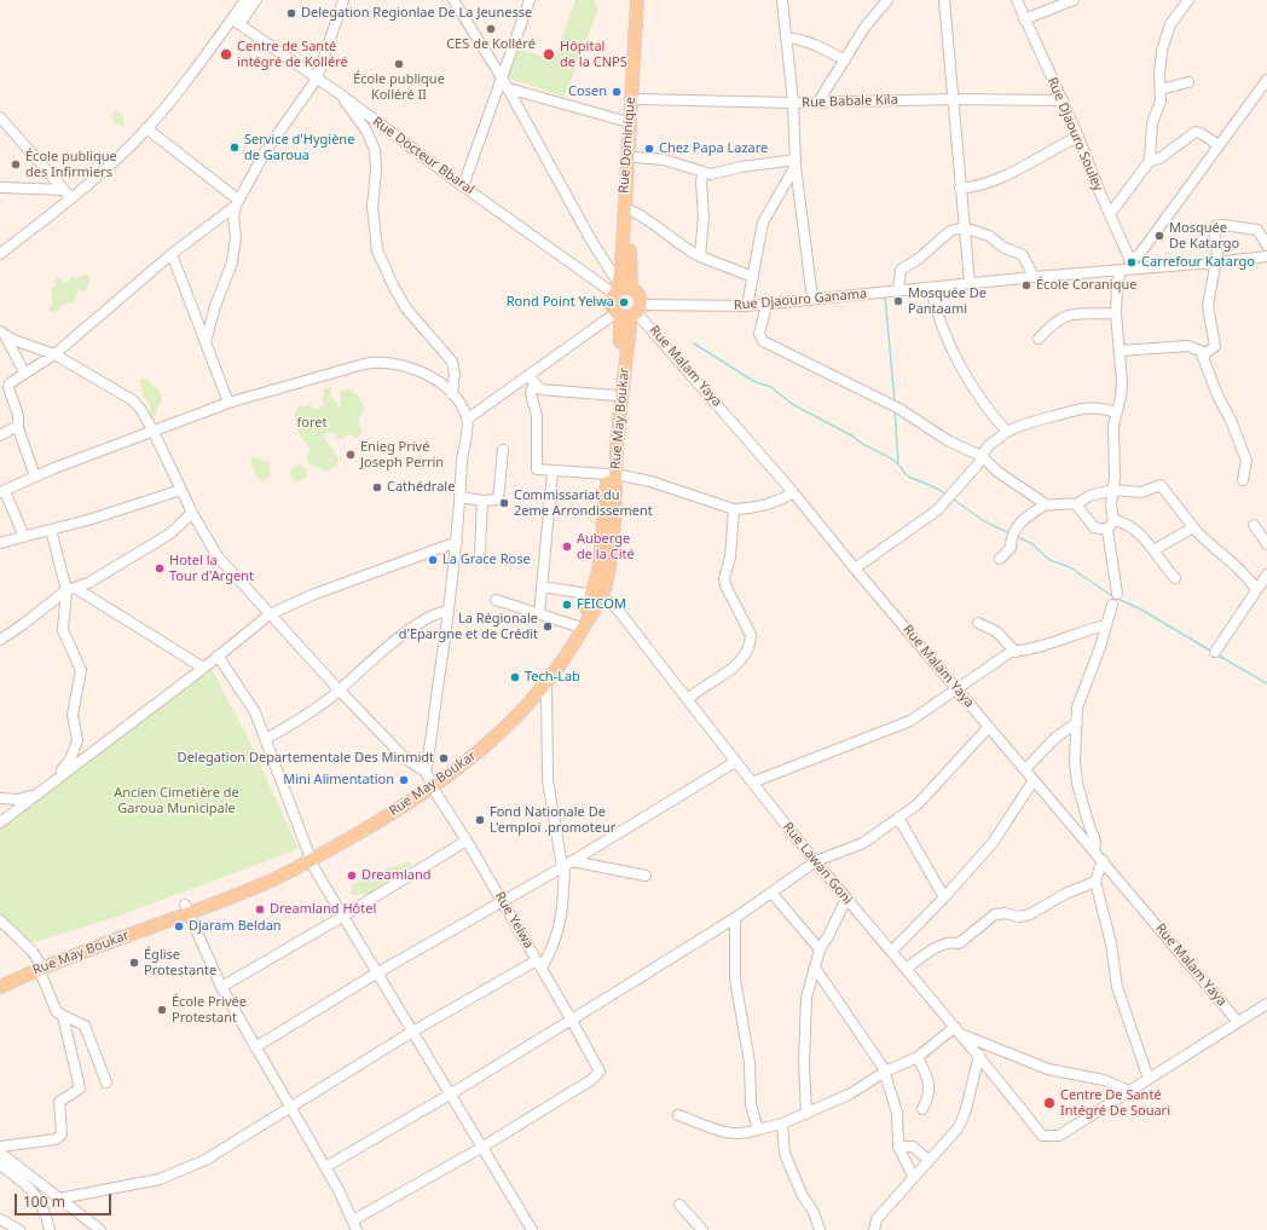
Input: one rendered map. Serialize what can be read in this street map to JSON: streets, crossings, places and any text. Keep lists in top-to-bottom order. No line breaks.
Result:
{"streets":{"main road":["Rue Dominique","Rue May Boukar"],"street":["Rue Babale Kila","Rue Djaouro Souley","Rue Docteur Bbaral","Rue Djaouro Ganama","Rue Malam Yaya","Rue Lawan Goni","Rue Yelwa"]},"crossings":[["Rue Babale Kila","Rue Djaouro Souley"],["Rue Babale Kila","Rue Dominique"],["Rue Dominique","Rue Docteur Bbaral"],["Rue Dominique","Rue Djaouro Ganama"],["Rue Dominique","Rue Malam Yaya"],["Rue Dominique","Rue May Boukar"],["Rue Djaouro Ganama","Rue Malam Yaya"],["Rue Djaouro Ganama","Rue May Boukar"],["Rue Malam Yaya","Rue May Boukar"],["Rue May Boukar","Rue Lawan Goni"],["Rue May Boukar","Rue Yelwa"]],"parks":["foret","Ancien Cimetière de Garoua Municipale"],"places":["Delegation Regionlae De La Jeunesse","CES de Kolléré","Centre de Santé intégré de Kolléré","Hôpital de la CNPS","École publique Kolléré II","Cosen","Service d'Hygiène de Garoua","Chez Papa Lazare","École publique des Infirmiers","Mosquée De Katargo","Carrefour Katargo","École Coranique","Mosquée De Pantaami","Rond Point Yelwa","Enieg Privé Joseph Perrin","Cathédrale","Commissariat du 2eme Arrondissement","Auberge de la Cité","La Grace Rose","Hotel la Tour d'Argent","FEICOM","La Régionale d'Epargne et de Crédit","Tech-Lab","Delegation Departementale Des Minmidt","Mini Alimentation","Fond Nationale De L'emploi .promoteur","Dreamland","Dreamland Hôtel","Djaram Beldan","Église Protestante","École Privée Protestant","Centre De Santé Intégré De Souari"],"scale_bar":"100 m"}
